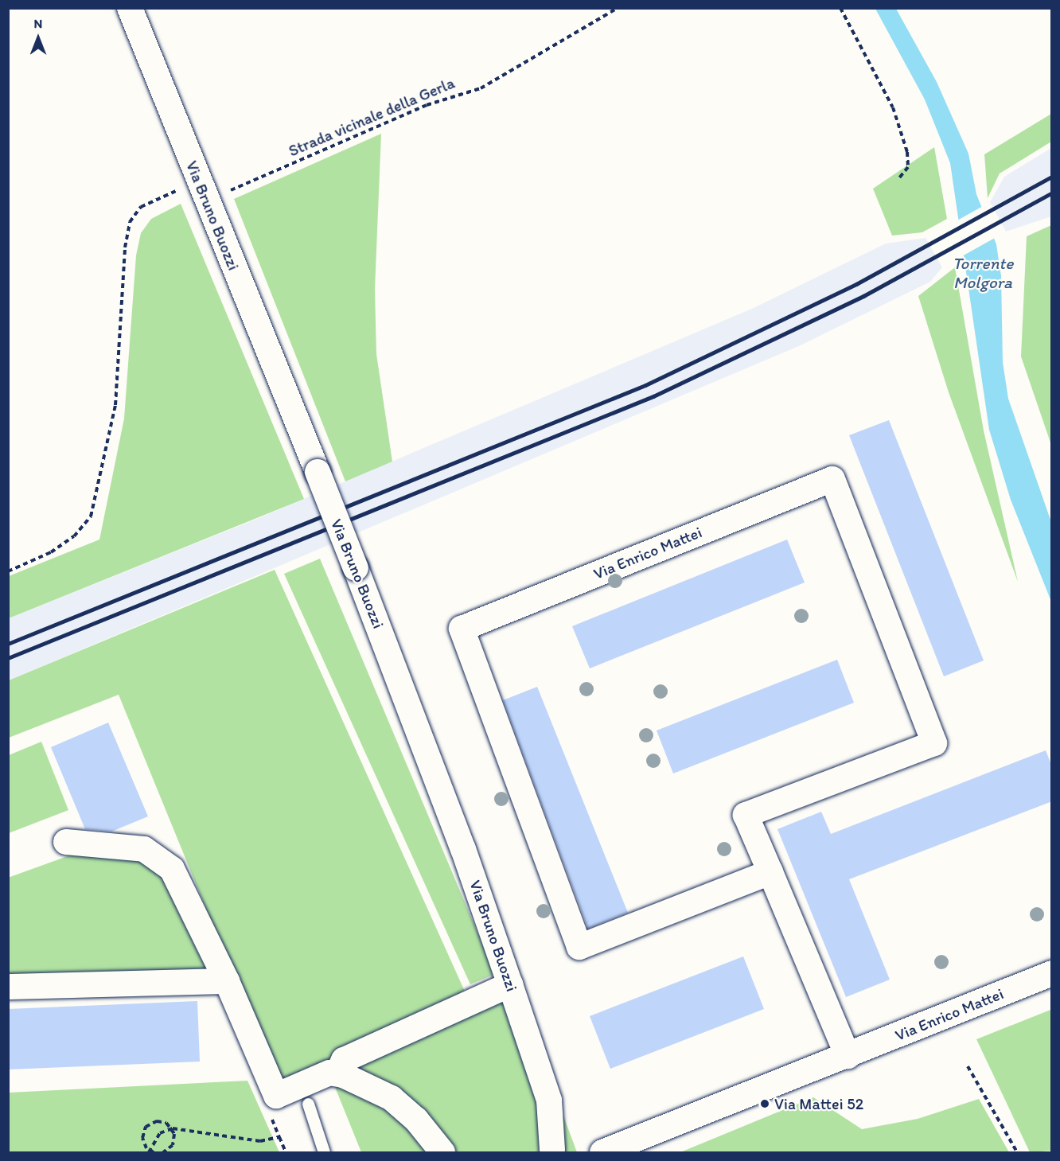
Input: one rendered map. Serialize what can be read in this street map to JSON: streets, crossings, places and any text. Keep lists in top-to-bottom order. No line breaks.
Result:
{"streets":{"street":["Via Bruno Buozzi","Via Enrico Mattei"],"path":["Strada vicinale della Gerla"]},"crossings":[["Strada vicinale della Gerla","Via Bruno Buozzi"]],"water":["Torrente Molgora"],"places":["Via Mattei 52"],"north":"top"}
